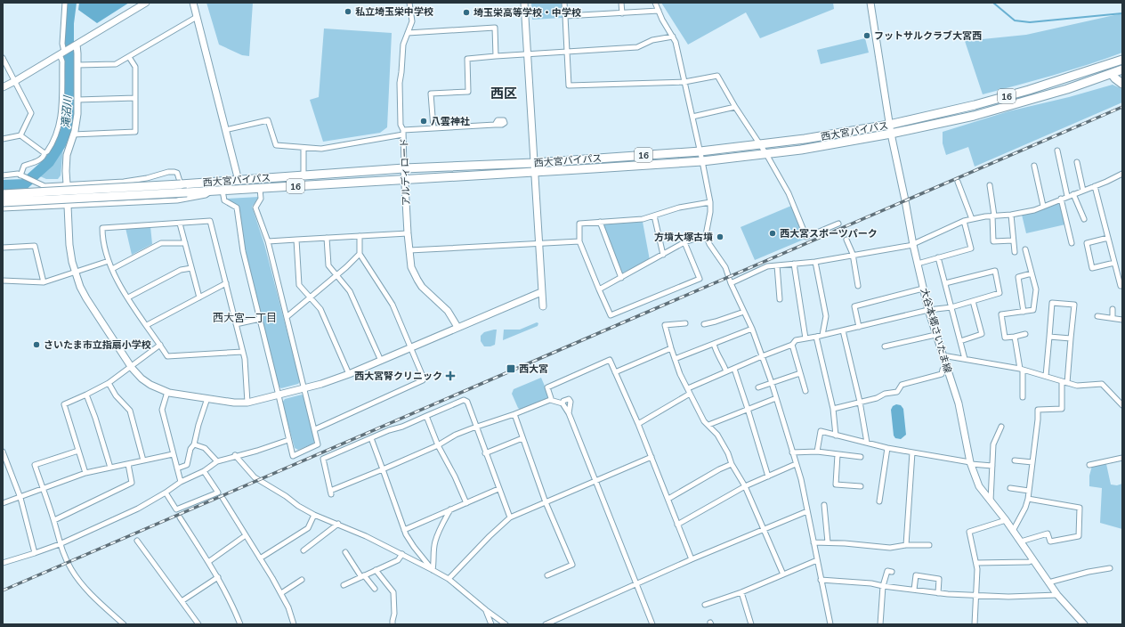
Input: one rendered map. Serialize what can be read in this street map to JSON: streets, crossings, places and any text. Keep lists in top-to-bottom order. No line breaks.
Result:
{"streets":{"highway":["16","西大宮バイパス"],"street":["アルディロード","大谷本郷さいたま線"]},"crossings":[["西大宮バイパス","アルディロード"],["西大宮バイパス","大谷本郷さいたま線"]],"districts":["西区","西大宮一丁目"],"water":["滝沼川"],"places":{"other":["私立埼玉栄中学校","埼玉栄高等学校・中学校","フットサルクラブ大宮西","八雲神社","西大宮スポーツパーク","方墳大塚古墳","さいたま市立指扇小学校"],"transit":["西大宮"],"health":["西大宮腎クリニック"]}}
